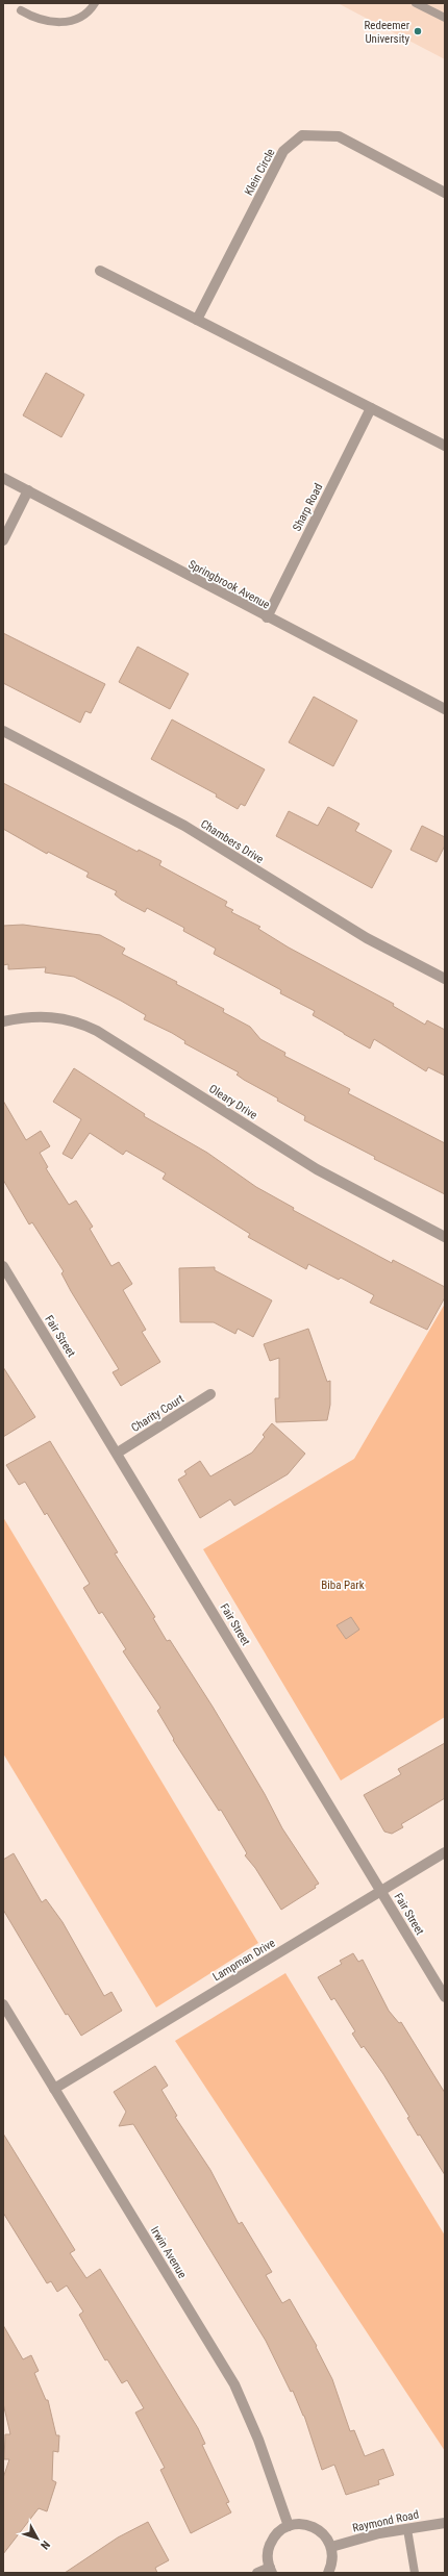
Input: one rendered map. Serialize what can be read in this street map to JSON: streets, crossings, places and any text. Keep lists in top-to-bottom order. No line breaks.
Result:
{"streets":{"street":["Klein Circle","Sharp Road","Springbrook Avenue","Chambers Drive","Oleary Drive","Fair Street","Charity Court","Lampman Drive","Irwin Avenue","Raymond Road"]},"crossings":[["Sharp Road","Springbrook Avenue"],["Fair Street","Charity Court"],["Fair Street","Lampman Drive"],["Lampman Drive","Irwin Avenue"]],"parks":["Biba Park"],"places":["Redeemer University"],"north":"bottom right"}
